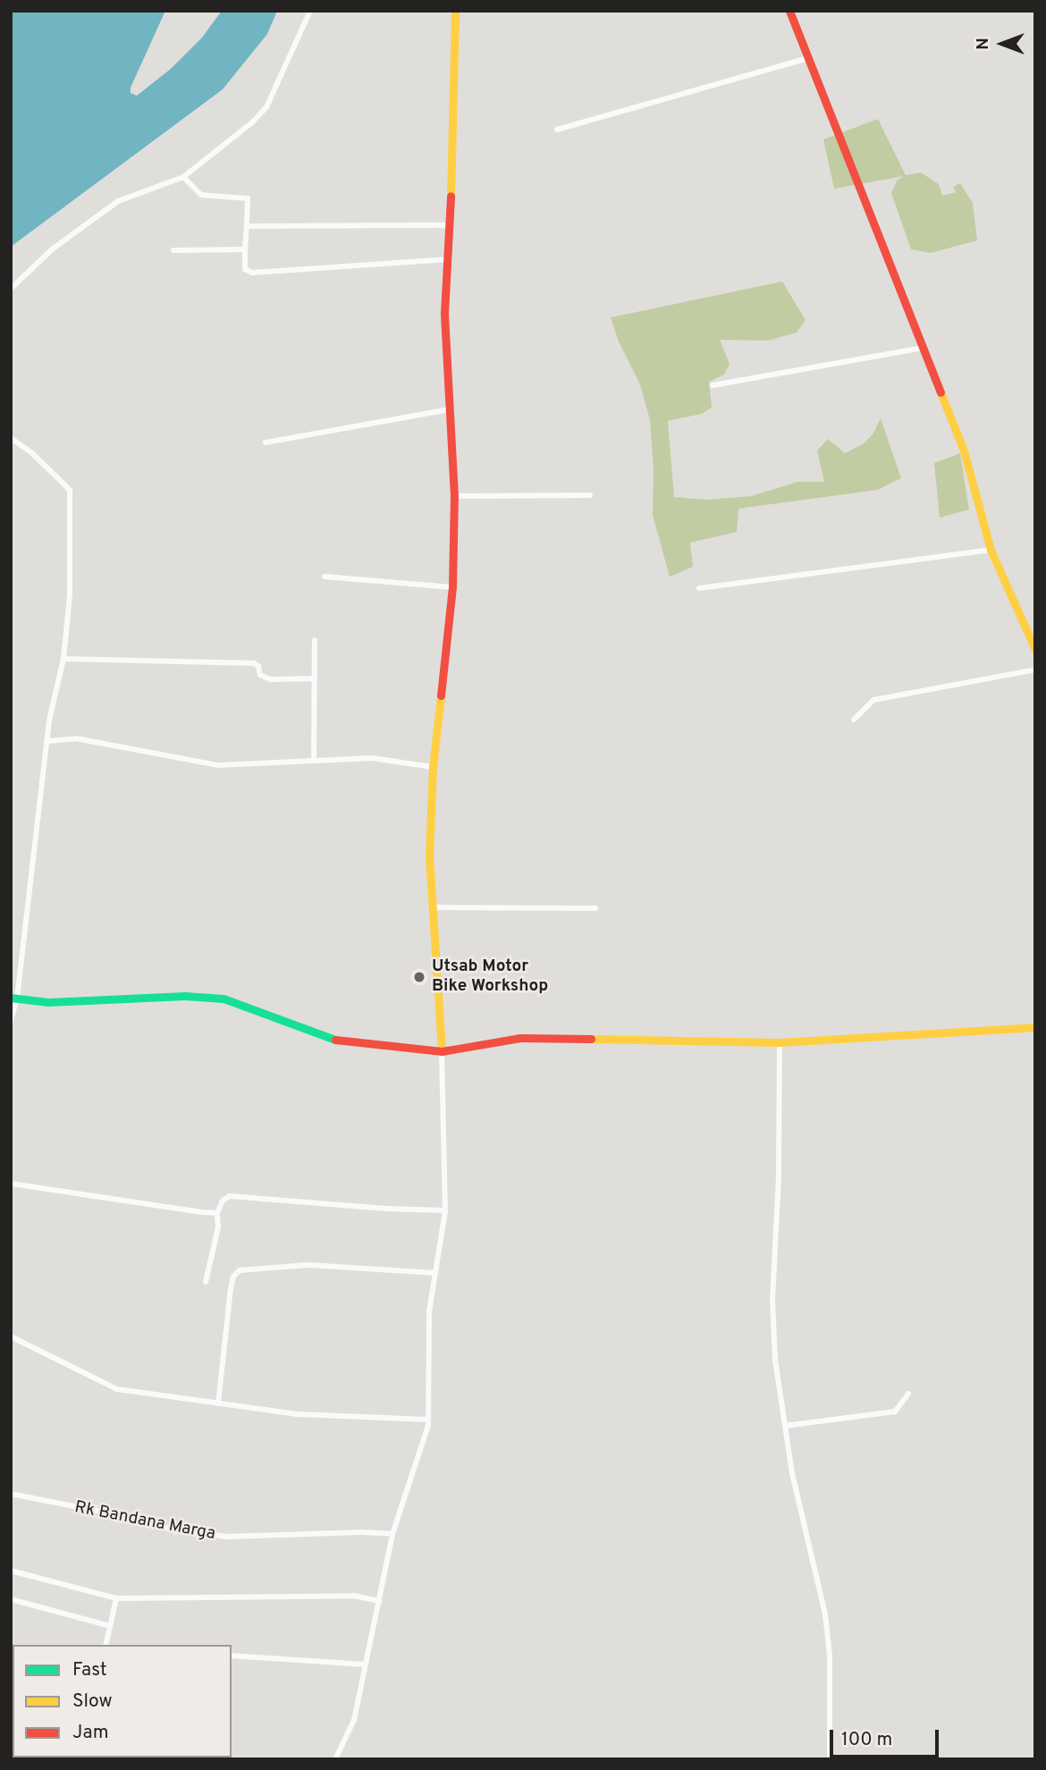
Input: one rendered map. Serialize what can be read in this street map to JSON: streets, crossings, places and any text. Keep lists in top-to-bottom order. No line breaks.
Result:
{"streets":{"street":["Rk Bandana Marga"]},"places":["Utsab Motor Bike Workshop"],"legend":["Fast","Slow","Jam"],"scale_bar":"100 m","north":"left"}
